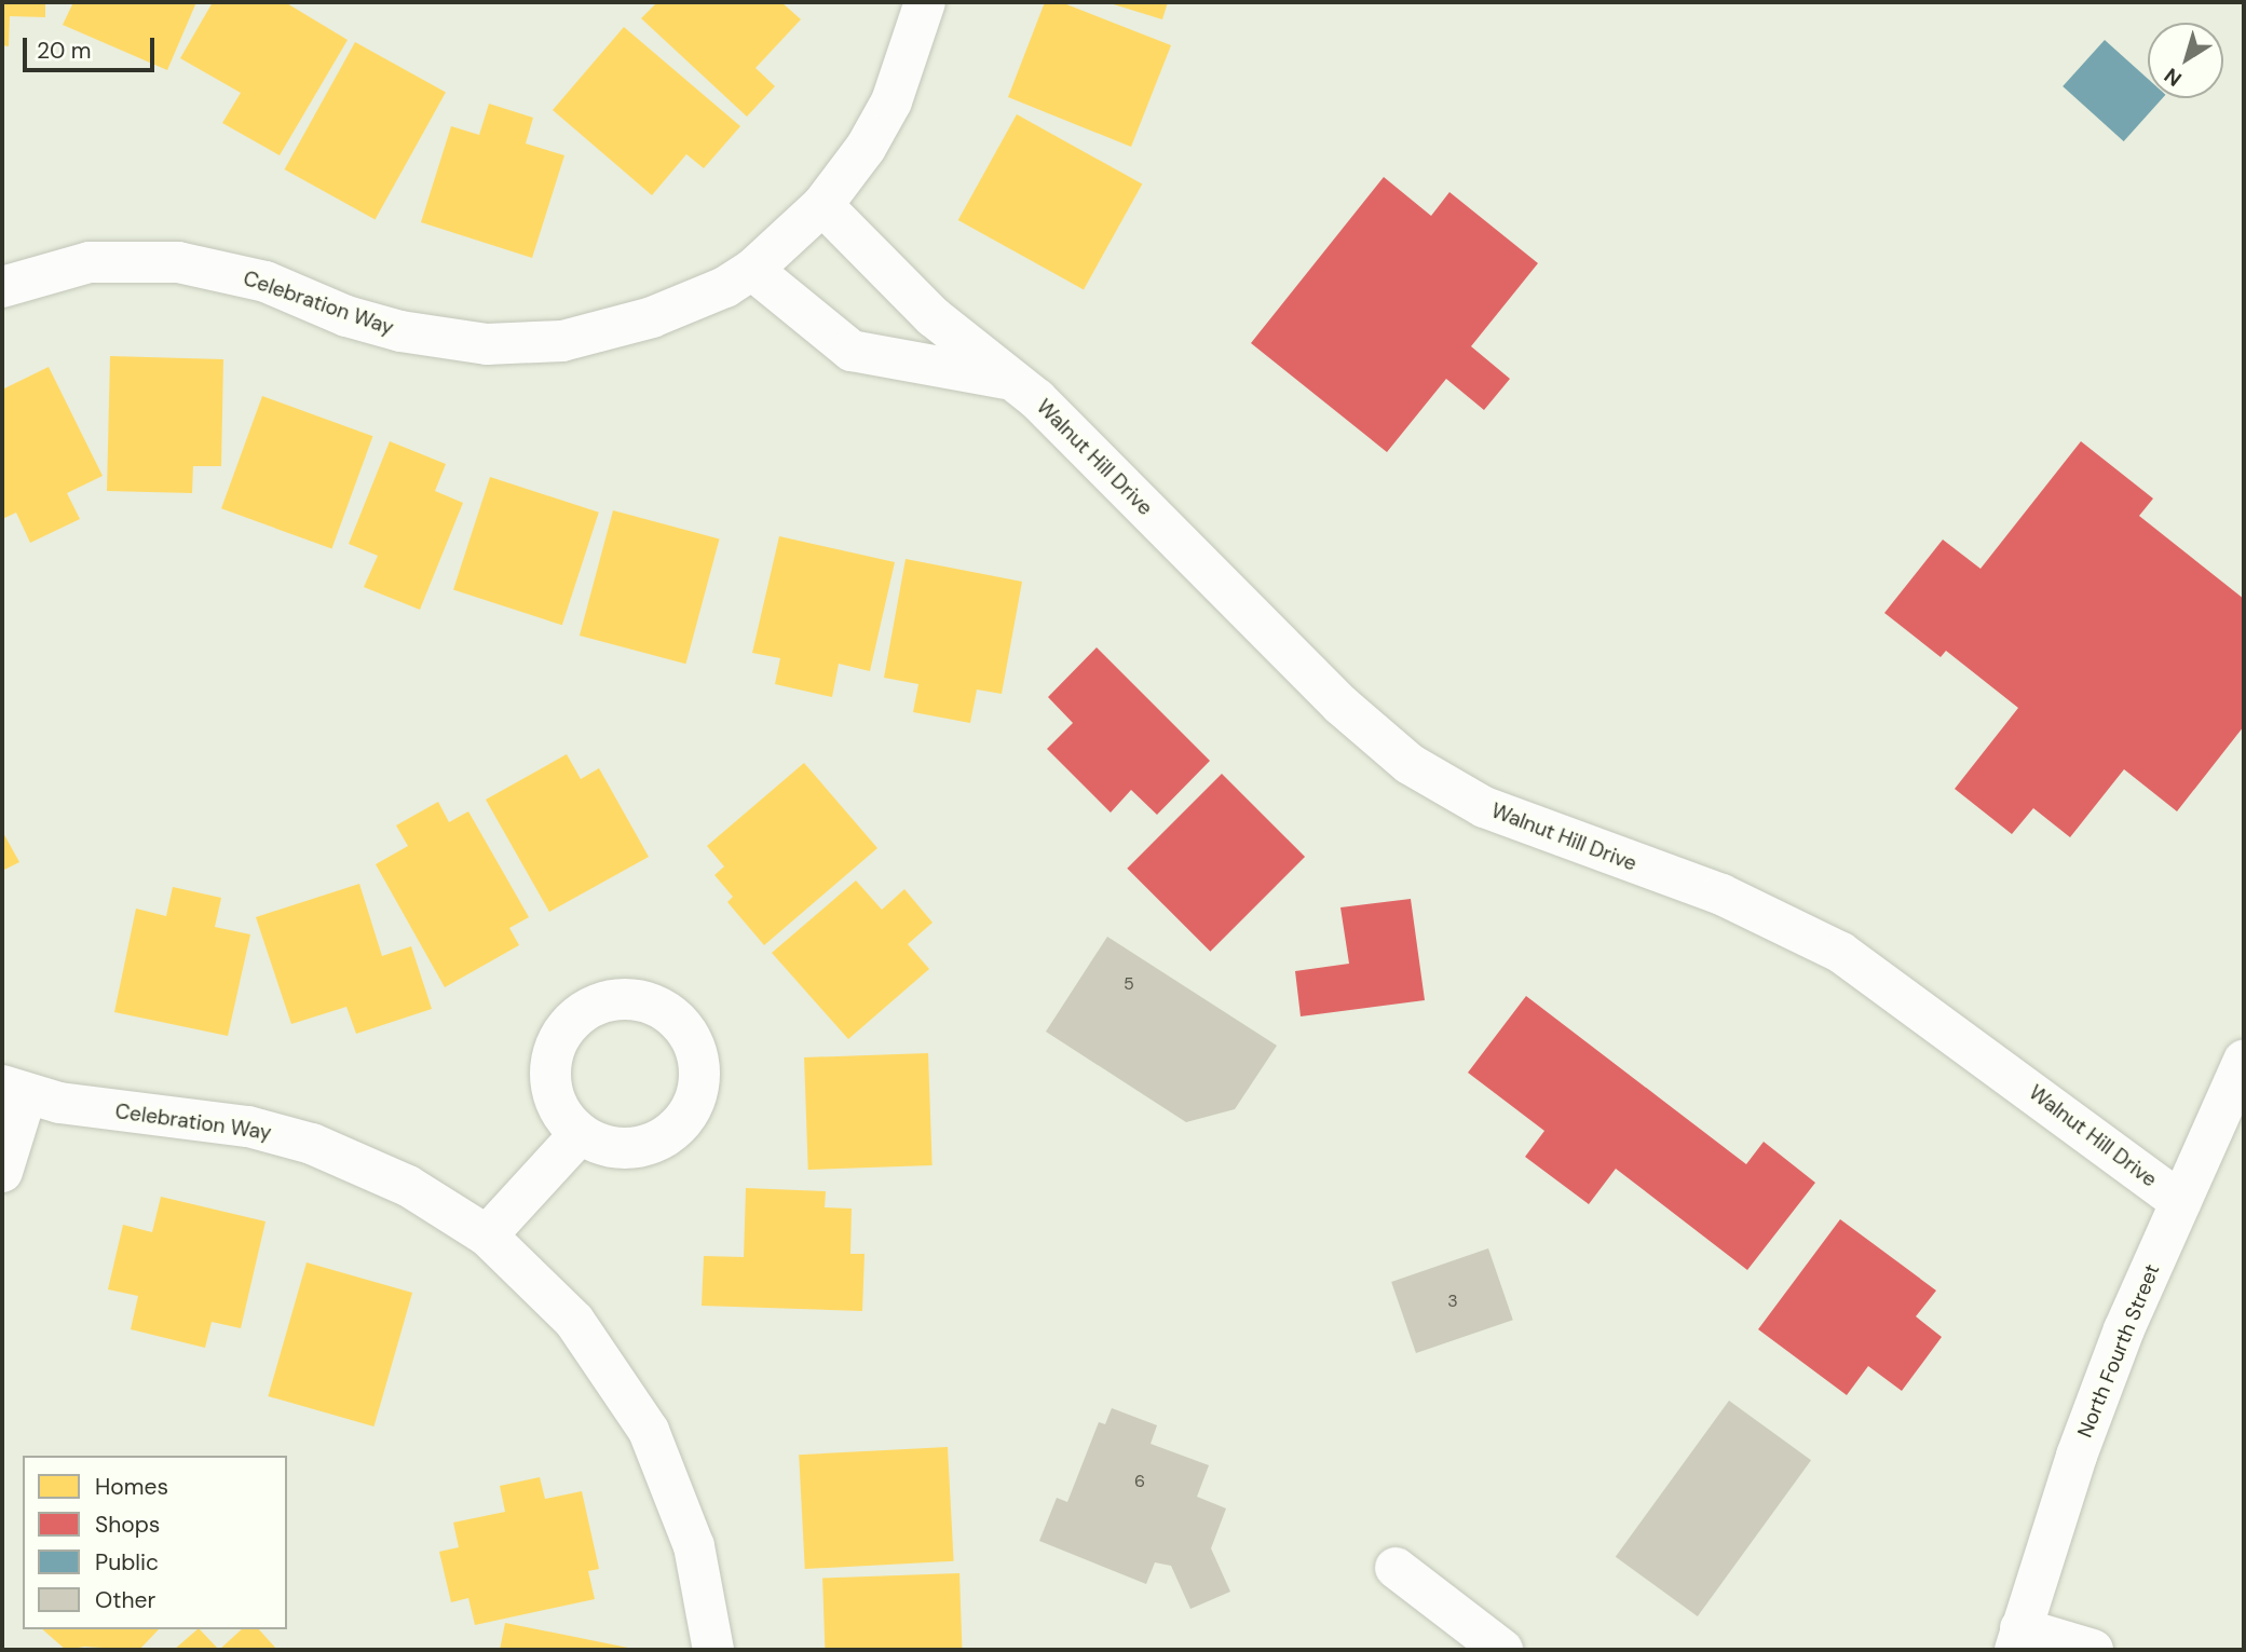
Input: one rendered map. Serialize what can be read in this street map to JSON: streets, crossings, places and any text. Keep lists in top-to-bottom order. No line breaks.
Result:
{"streets":{"street":["Celebration Way","Walnut Hill Drive","North Fourth Street"]},"crossings":[["Celebration Way","Walnut Hill Drive"],["Walnut Hill Drive","North Fourth Street"]],"house_numbers":["5","3","6"],"legend":["Homes","Shops","Public","Other"],"scale_bar":"20 m","north":"bottom left"}
